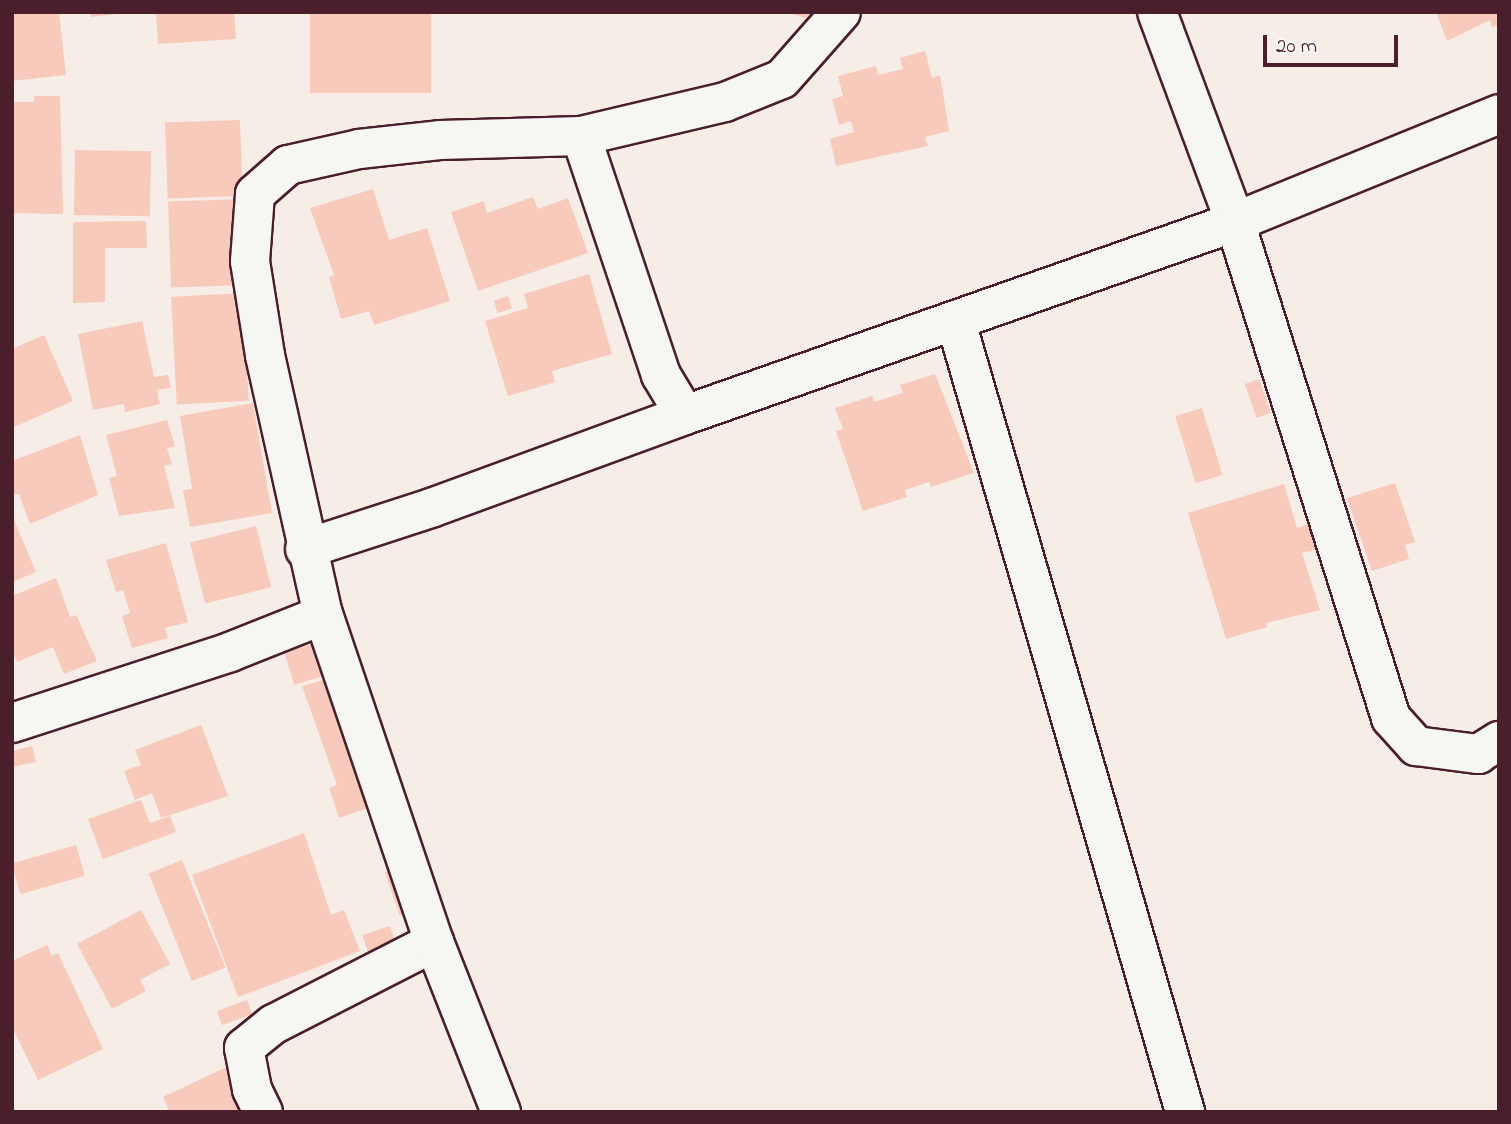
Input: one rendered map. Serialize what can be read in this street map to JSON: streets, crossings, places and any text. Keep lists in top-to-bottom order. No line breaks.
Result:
{"scale_bar":"20 m"}
